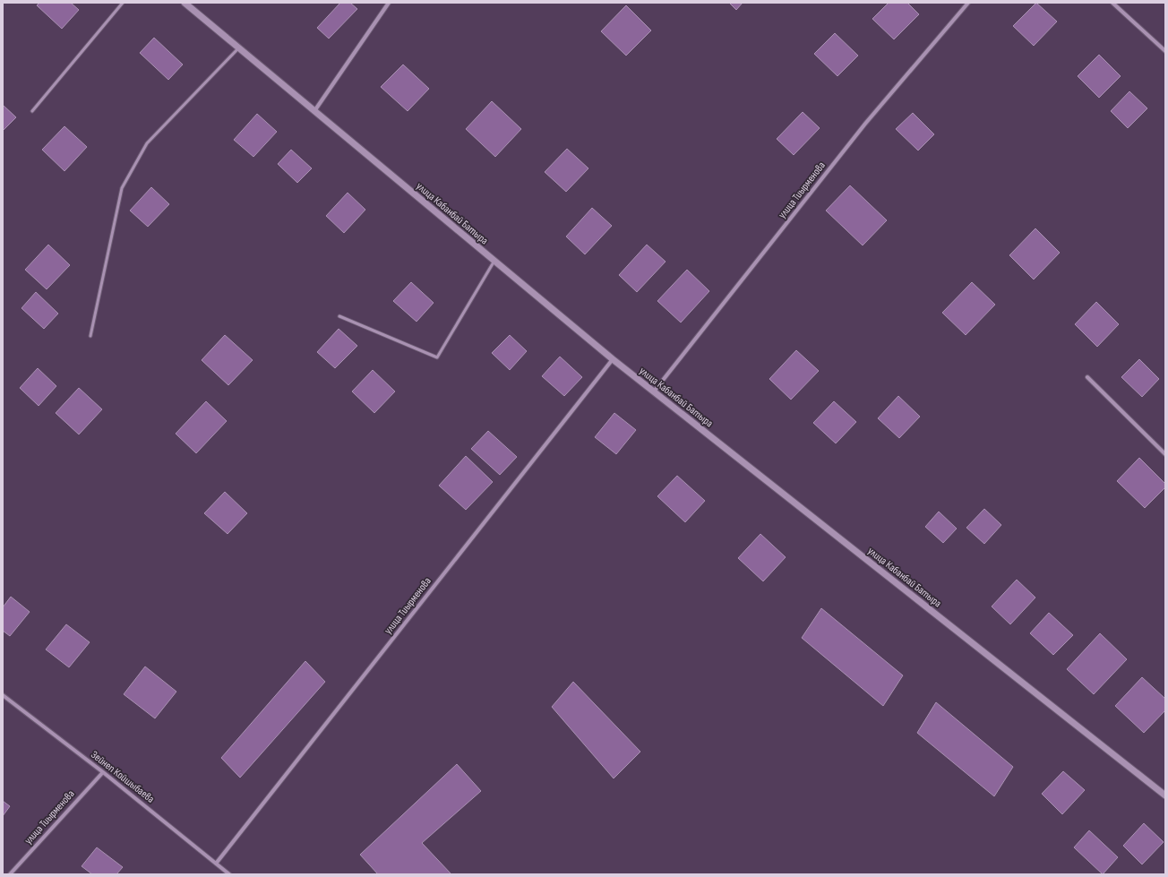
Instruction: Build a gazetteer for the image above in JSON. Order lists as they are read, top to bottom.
{
  "streets": {
    "street": ["улица Тиырменова", "улица Кабанбай Батыра", "Зейнеп Койшыбаева"]
  },
  "crossings": [
    ["улица Тиырменова", "улица Кабанбай Батыра"],
    ["улица Тиырменова", "Зейнеп Койшыбаева"]
  ]
}
